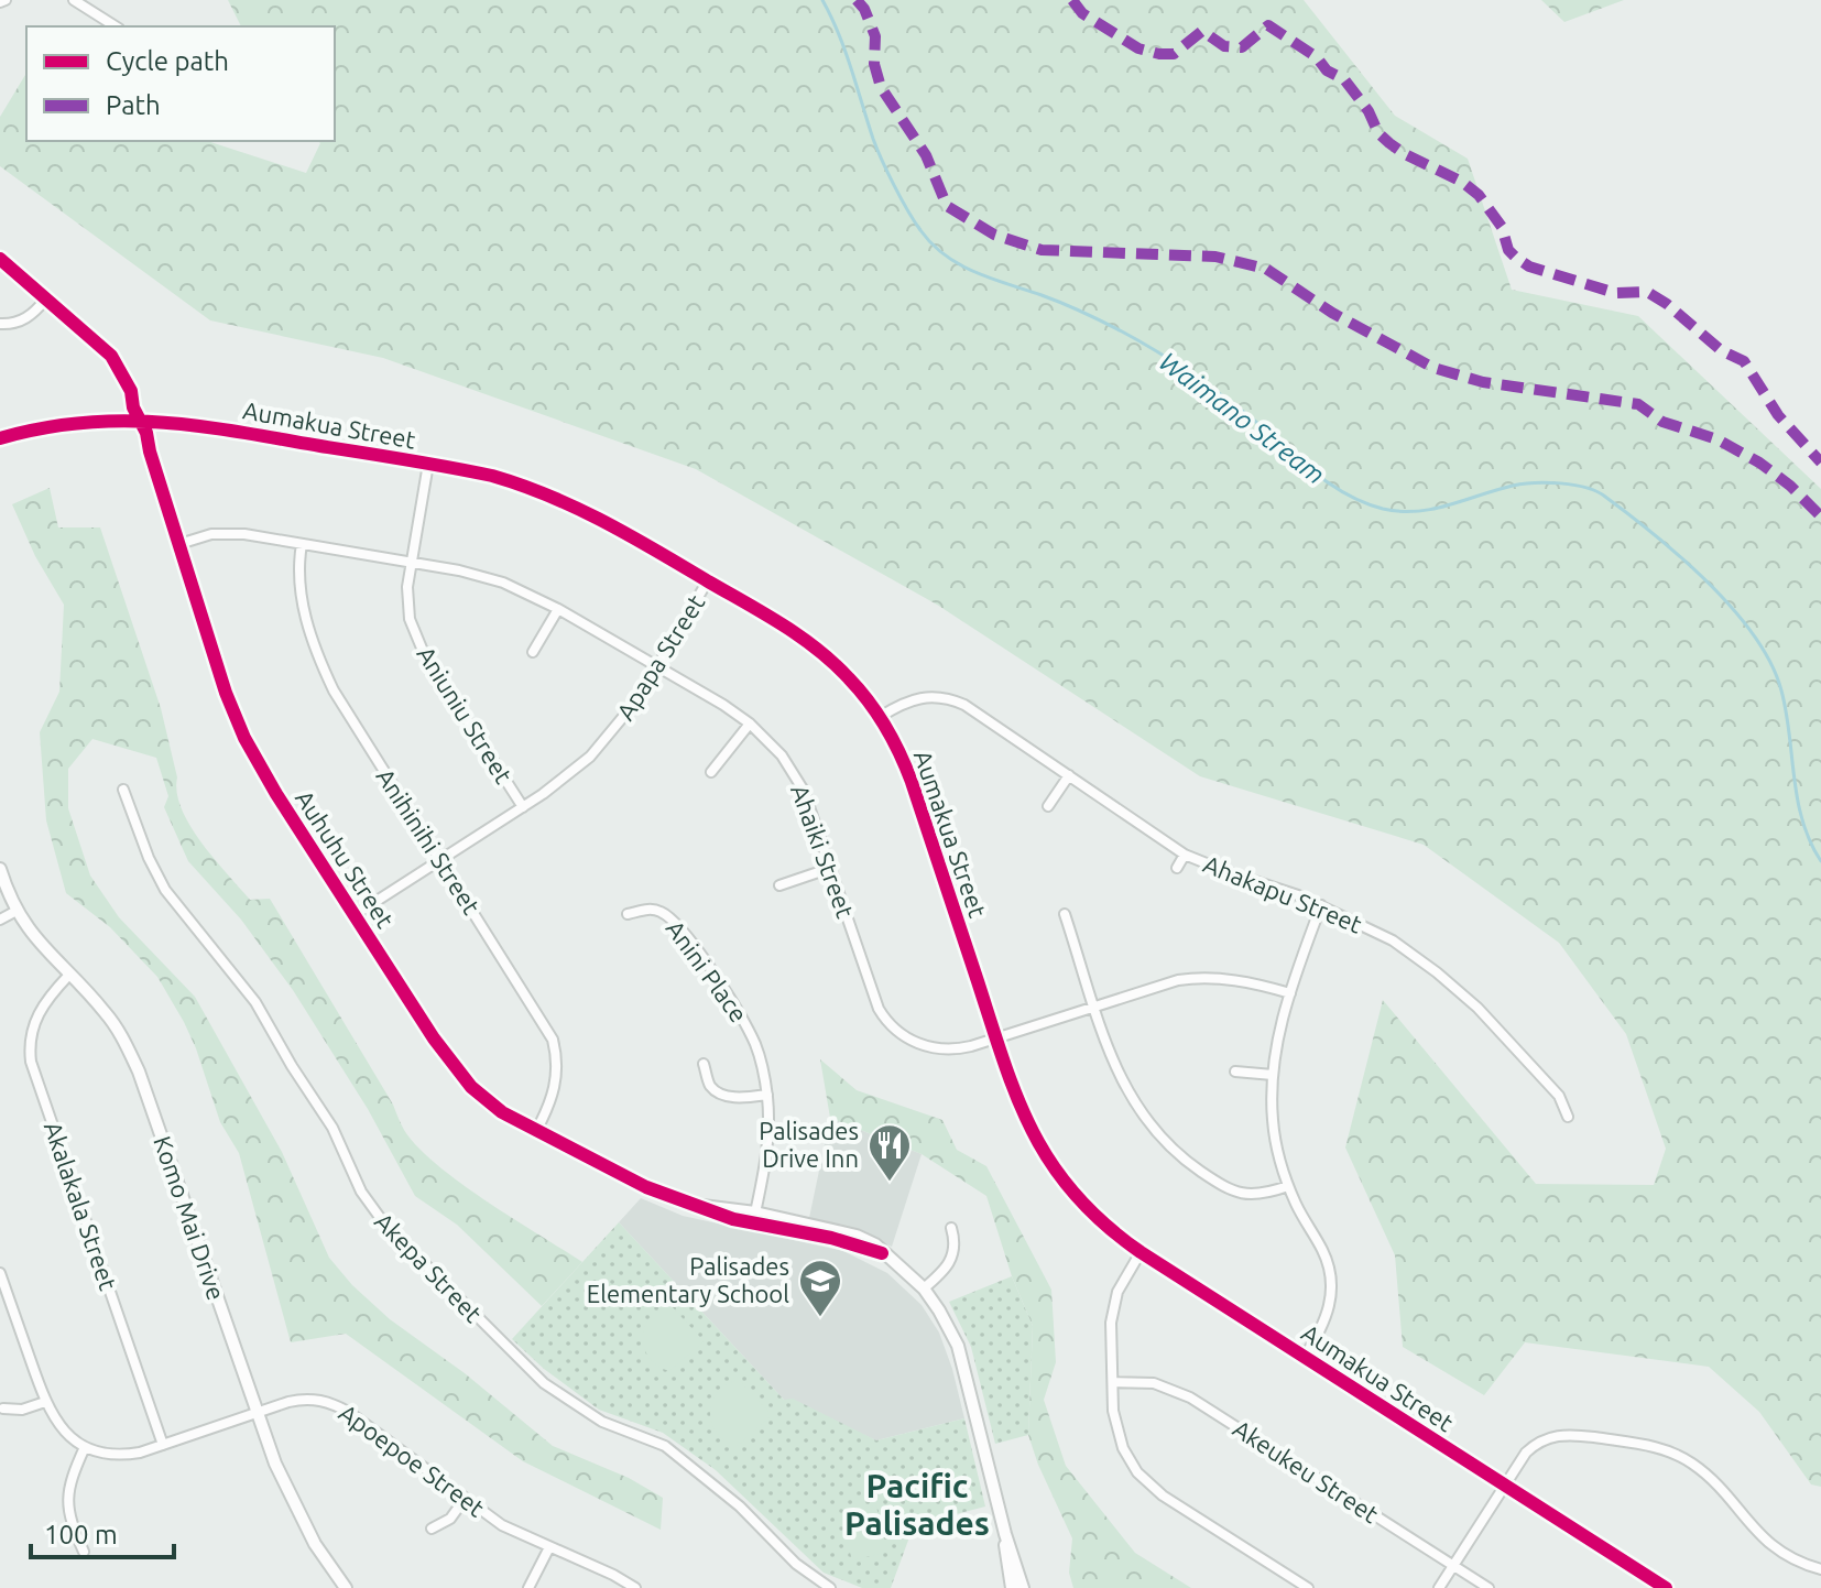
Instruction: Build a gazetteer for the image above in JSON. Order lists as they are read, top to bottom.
{
  "streets": {
    "street": [
      "Aumakua Street",
      "Apapa Street",
      "Aniuniu Street",
      "Anihinihi Street",
      "Ahaiki Street",
      "Auhuhu Street",
      "Ahakapu Street",
      "Anini Place",
      "Akalakala Street",
      "Komo Mai Drive",
      "Akepa Street",
      "Apoepoe Street",
      "Akeukeu Street"
    ]
  },
  "crossings": [
    ["Aumakua Street", "Apapa Street"],
    ["Aumakua Street", "Aniuniu Street"],
    ["Aumakua Street", "Ahaiki Street"],
    ["Aumakua Street", "Auhuhu Street"],
    ["Aumakua Street", "Ahakapu Street"],
    ["Apapa Street", "Aniuniu Street"],
    ["Apapa Street", "Anihinihi Street"],
    ["Apapa Street", "Ahaiki Street"],
    ["Apapa Street", "Auhuhu Street"],
    ["Aniuniu Street", "Ahaiki Street"],
    ["Anihinihi Street", "Ahaiki Street"],
    ["Anihinihi Street", "Auhuhu Street"],
    ["Ahaiki Street", "Auhuhu Street"],
    ["Auhuhu Street", "Anini Place"],
    ["Akalakala Street", "Komo Mai Drive"],
    ["Akalakala Street", "Apoepoe Street"],
    ["Komo Mai Drive", "Apoepoe Street"]
  ],
  "districts": ["Pacific Palisades"],
  "water": ["Waimano Stream"],
  "places": {
    "restaurant": ["Palisades Drive Inn"],
    "school or university": ["Palisades Elementary School"]
  },
  "legend": ["Cycle path", "Path"],
  "scale_bar": "100 m"
}
